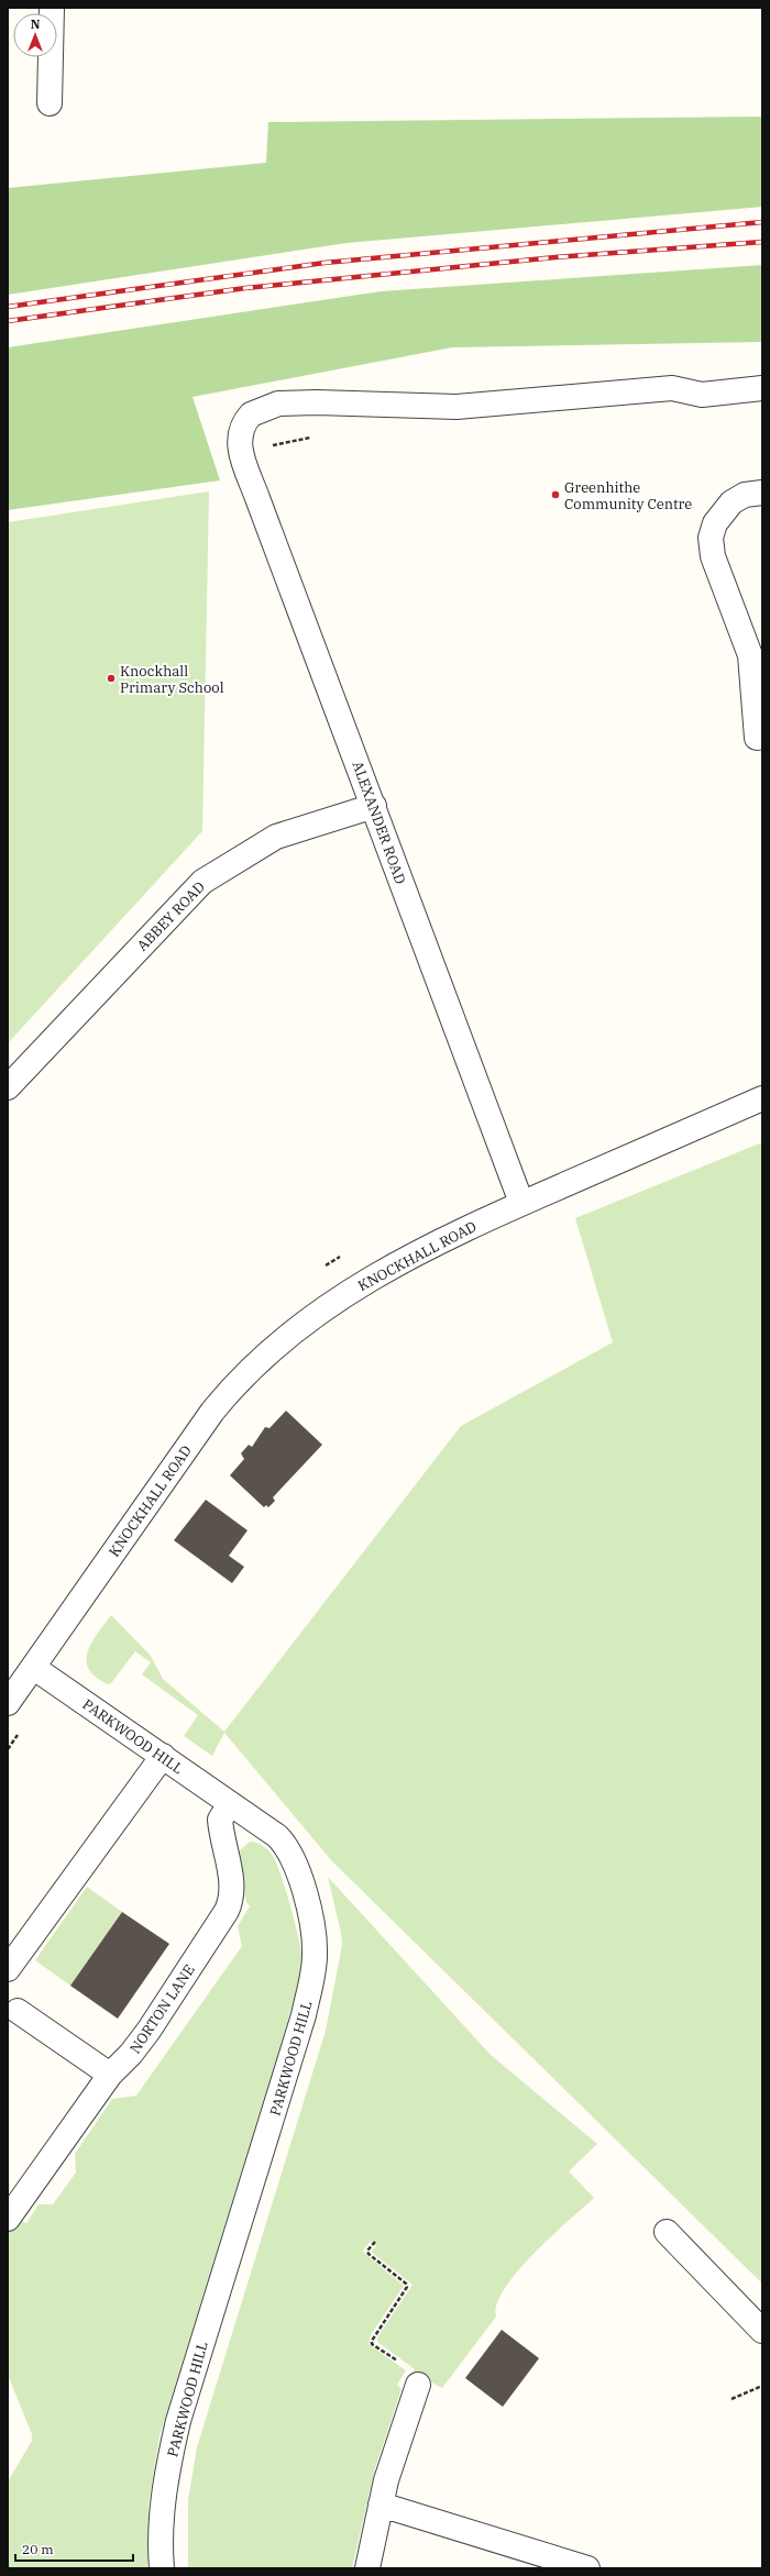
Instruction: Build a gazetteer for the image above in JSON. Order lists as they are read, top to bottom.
{
  "streets": {
    "street": [
      "ALEXANDER ROAD",
      "ABBEY ROAD",
      "KNOCKHALL ROAD",
      "PARKWOOD HILL",
      "NORTON LANE"
    ]
  },
  "crossings": [
    ["ALEXANDER ROAD", "ABBEY ROAD"],
    ["ALEXANDER ROAD", "KNOCKHALL ROAD"],
    ["KNOCKHALL ROAD", "PARKWOOD HILL"],
    ["PARKWOOD HILL", "NORTON LANE"]
  ],
  "places": ["Greenhithe Community Centre", "Knockhall Primary School"],
  "scale_bar": "20 m",
  "north": "top"
}
